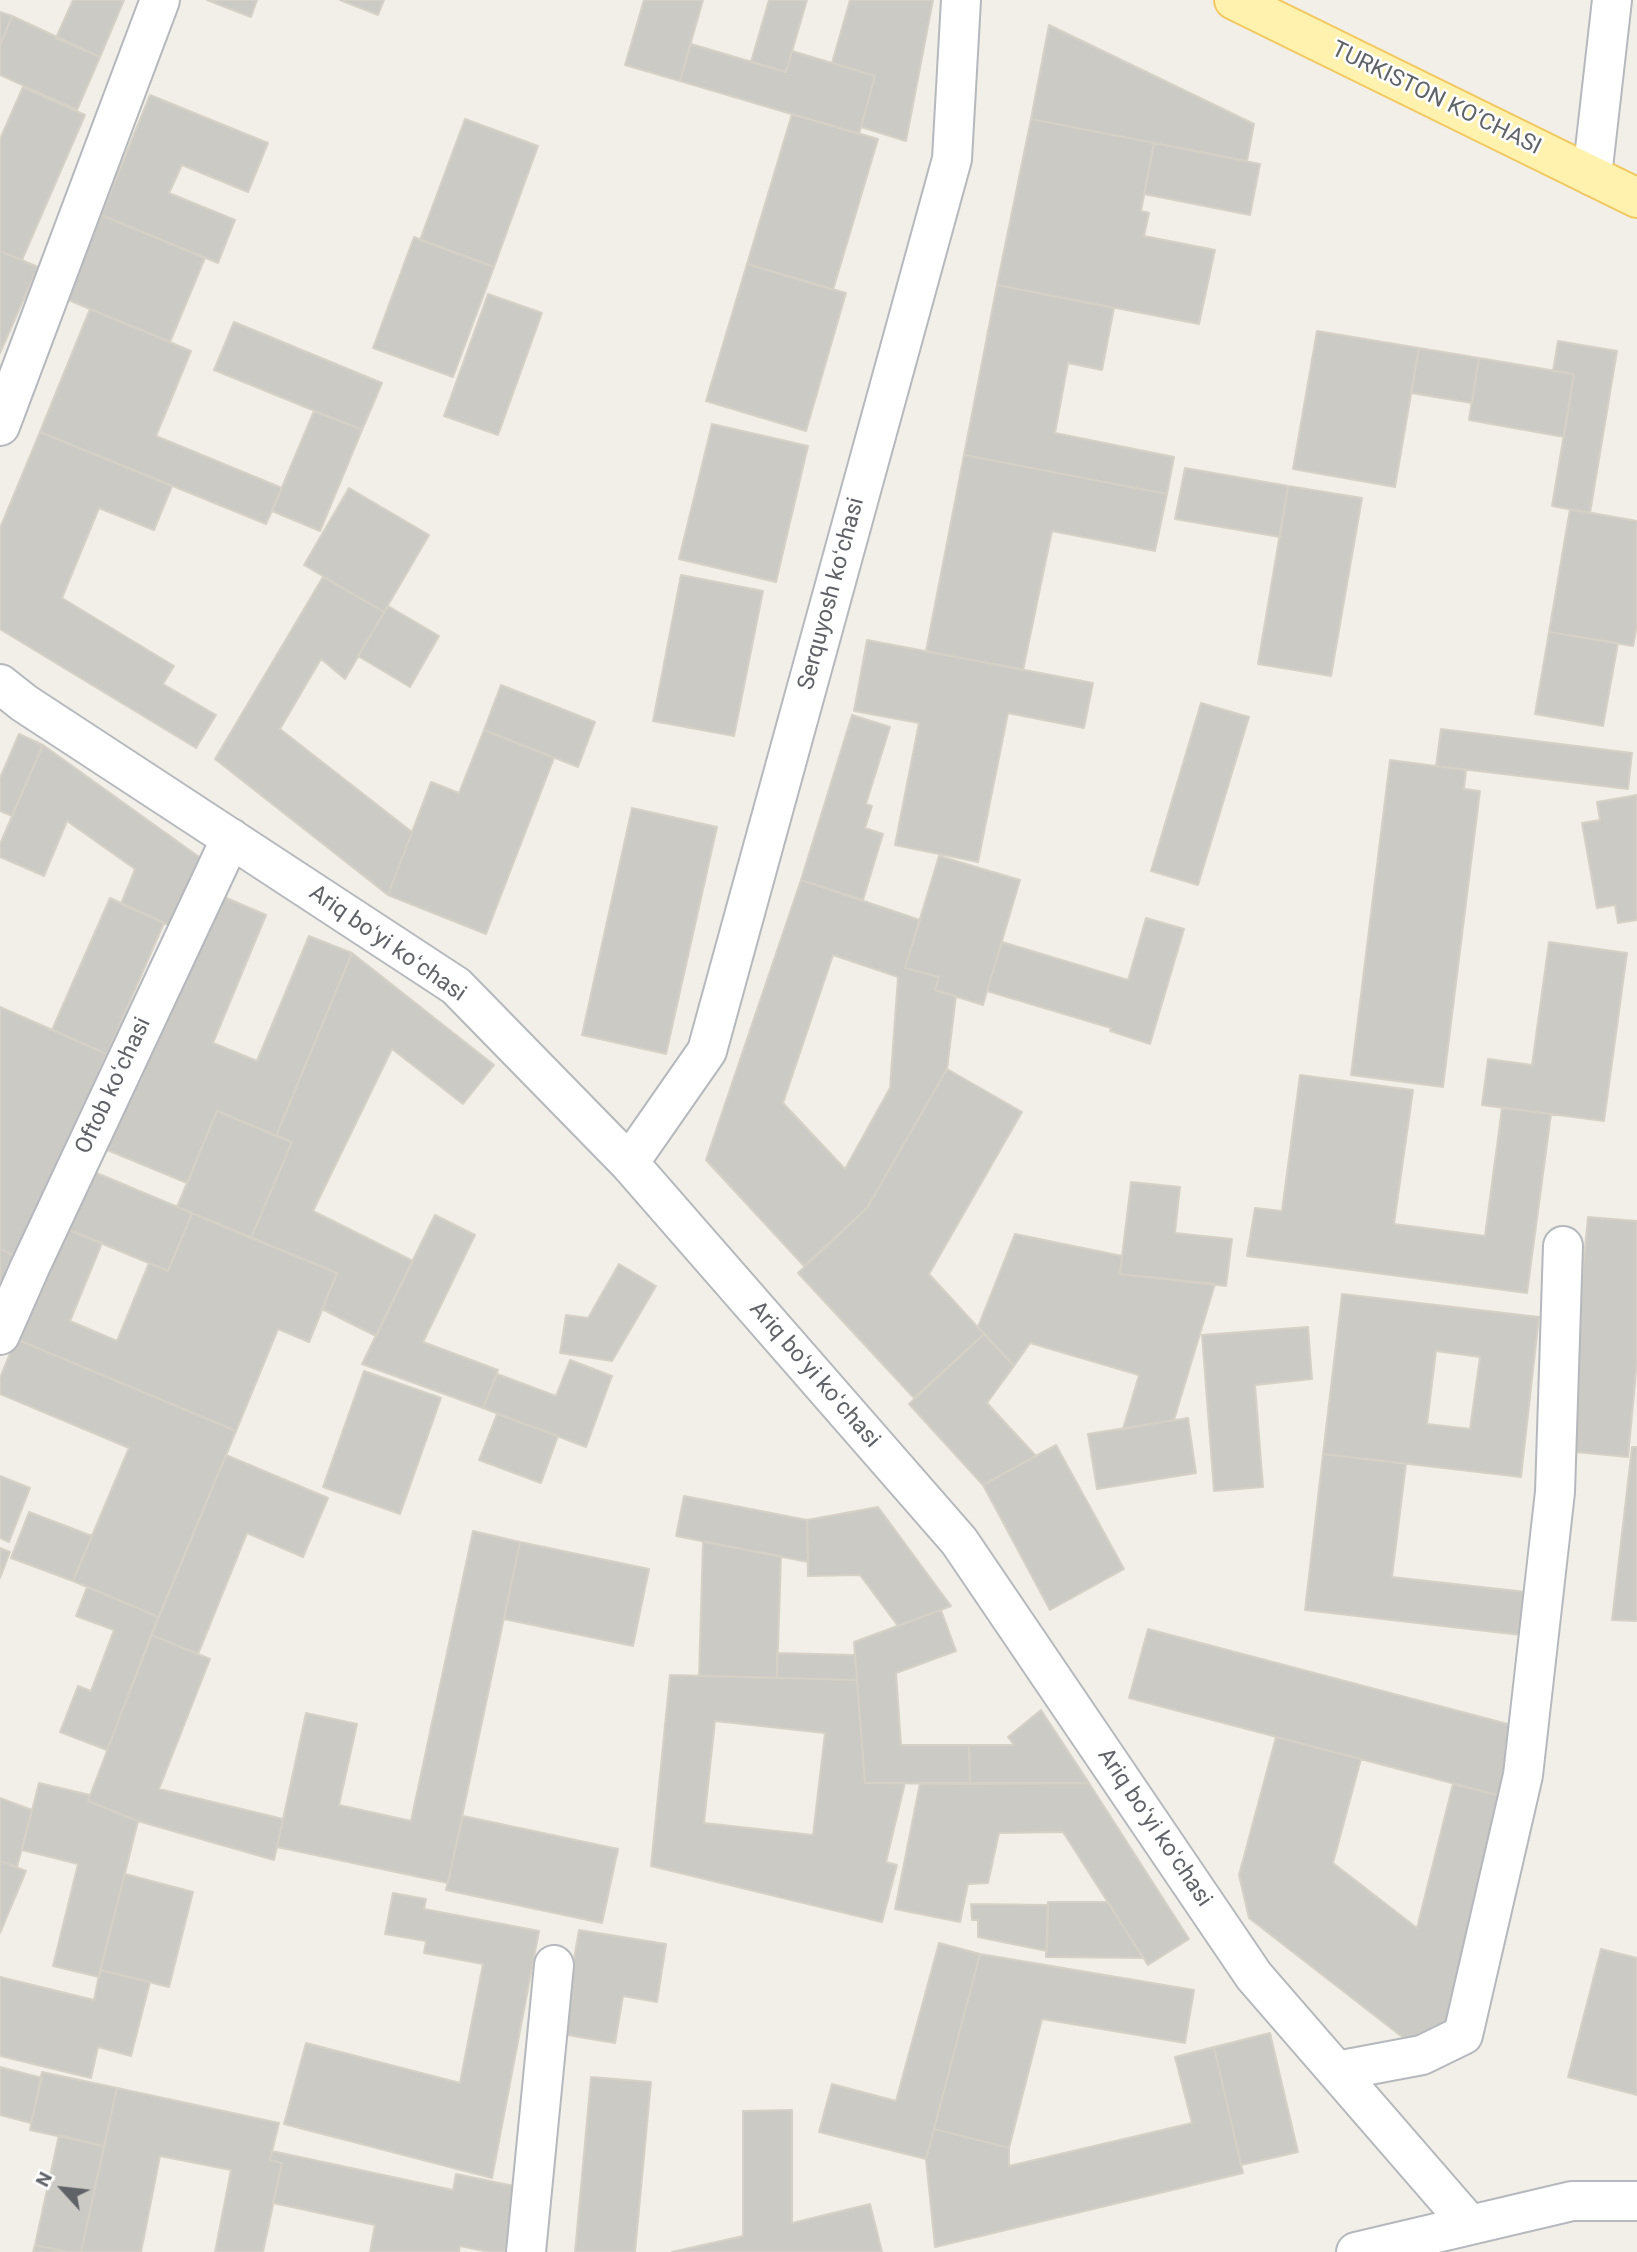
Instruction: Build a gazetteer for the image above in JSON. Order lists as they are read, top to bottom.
{
  "streets": {
    "main road": ["TURKISTON KO’CHASI"],
    "street": ["Serquyosh koʻchasi", "Ariq boʻyi koʻchasi", "Oftob koʻchasi"]
  },
  "crossings": [
    ["Serquyosh koʻchasi", "Ariq boʻyi koʻchasi"],
    ["Ariq boʻyi koʻchasi", "Oftob koʻchasi"]
  ],
  "north": "top left"
}
